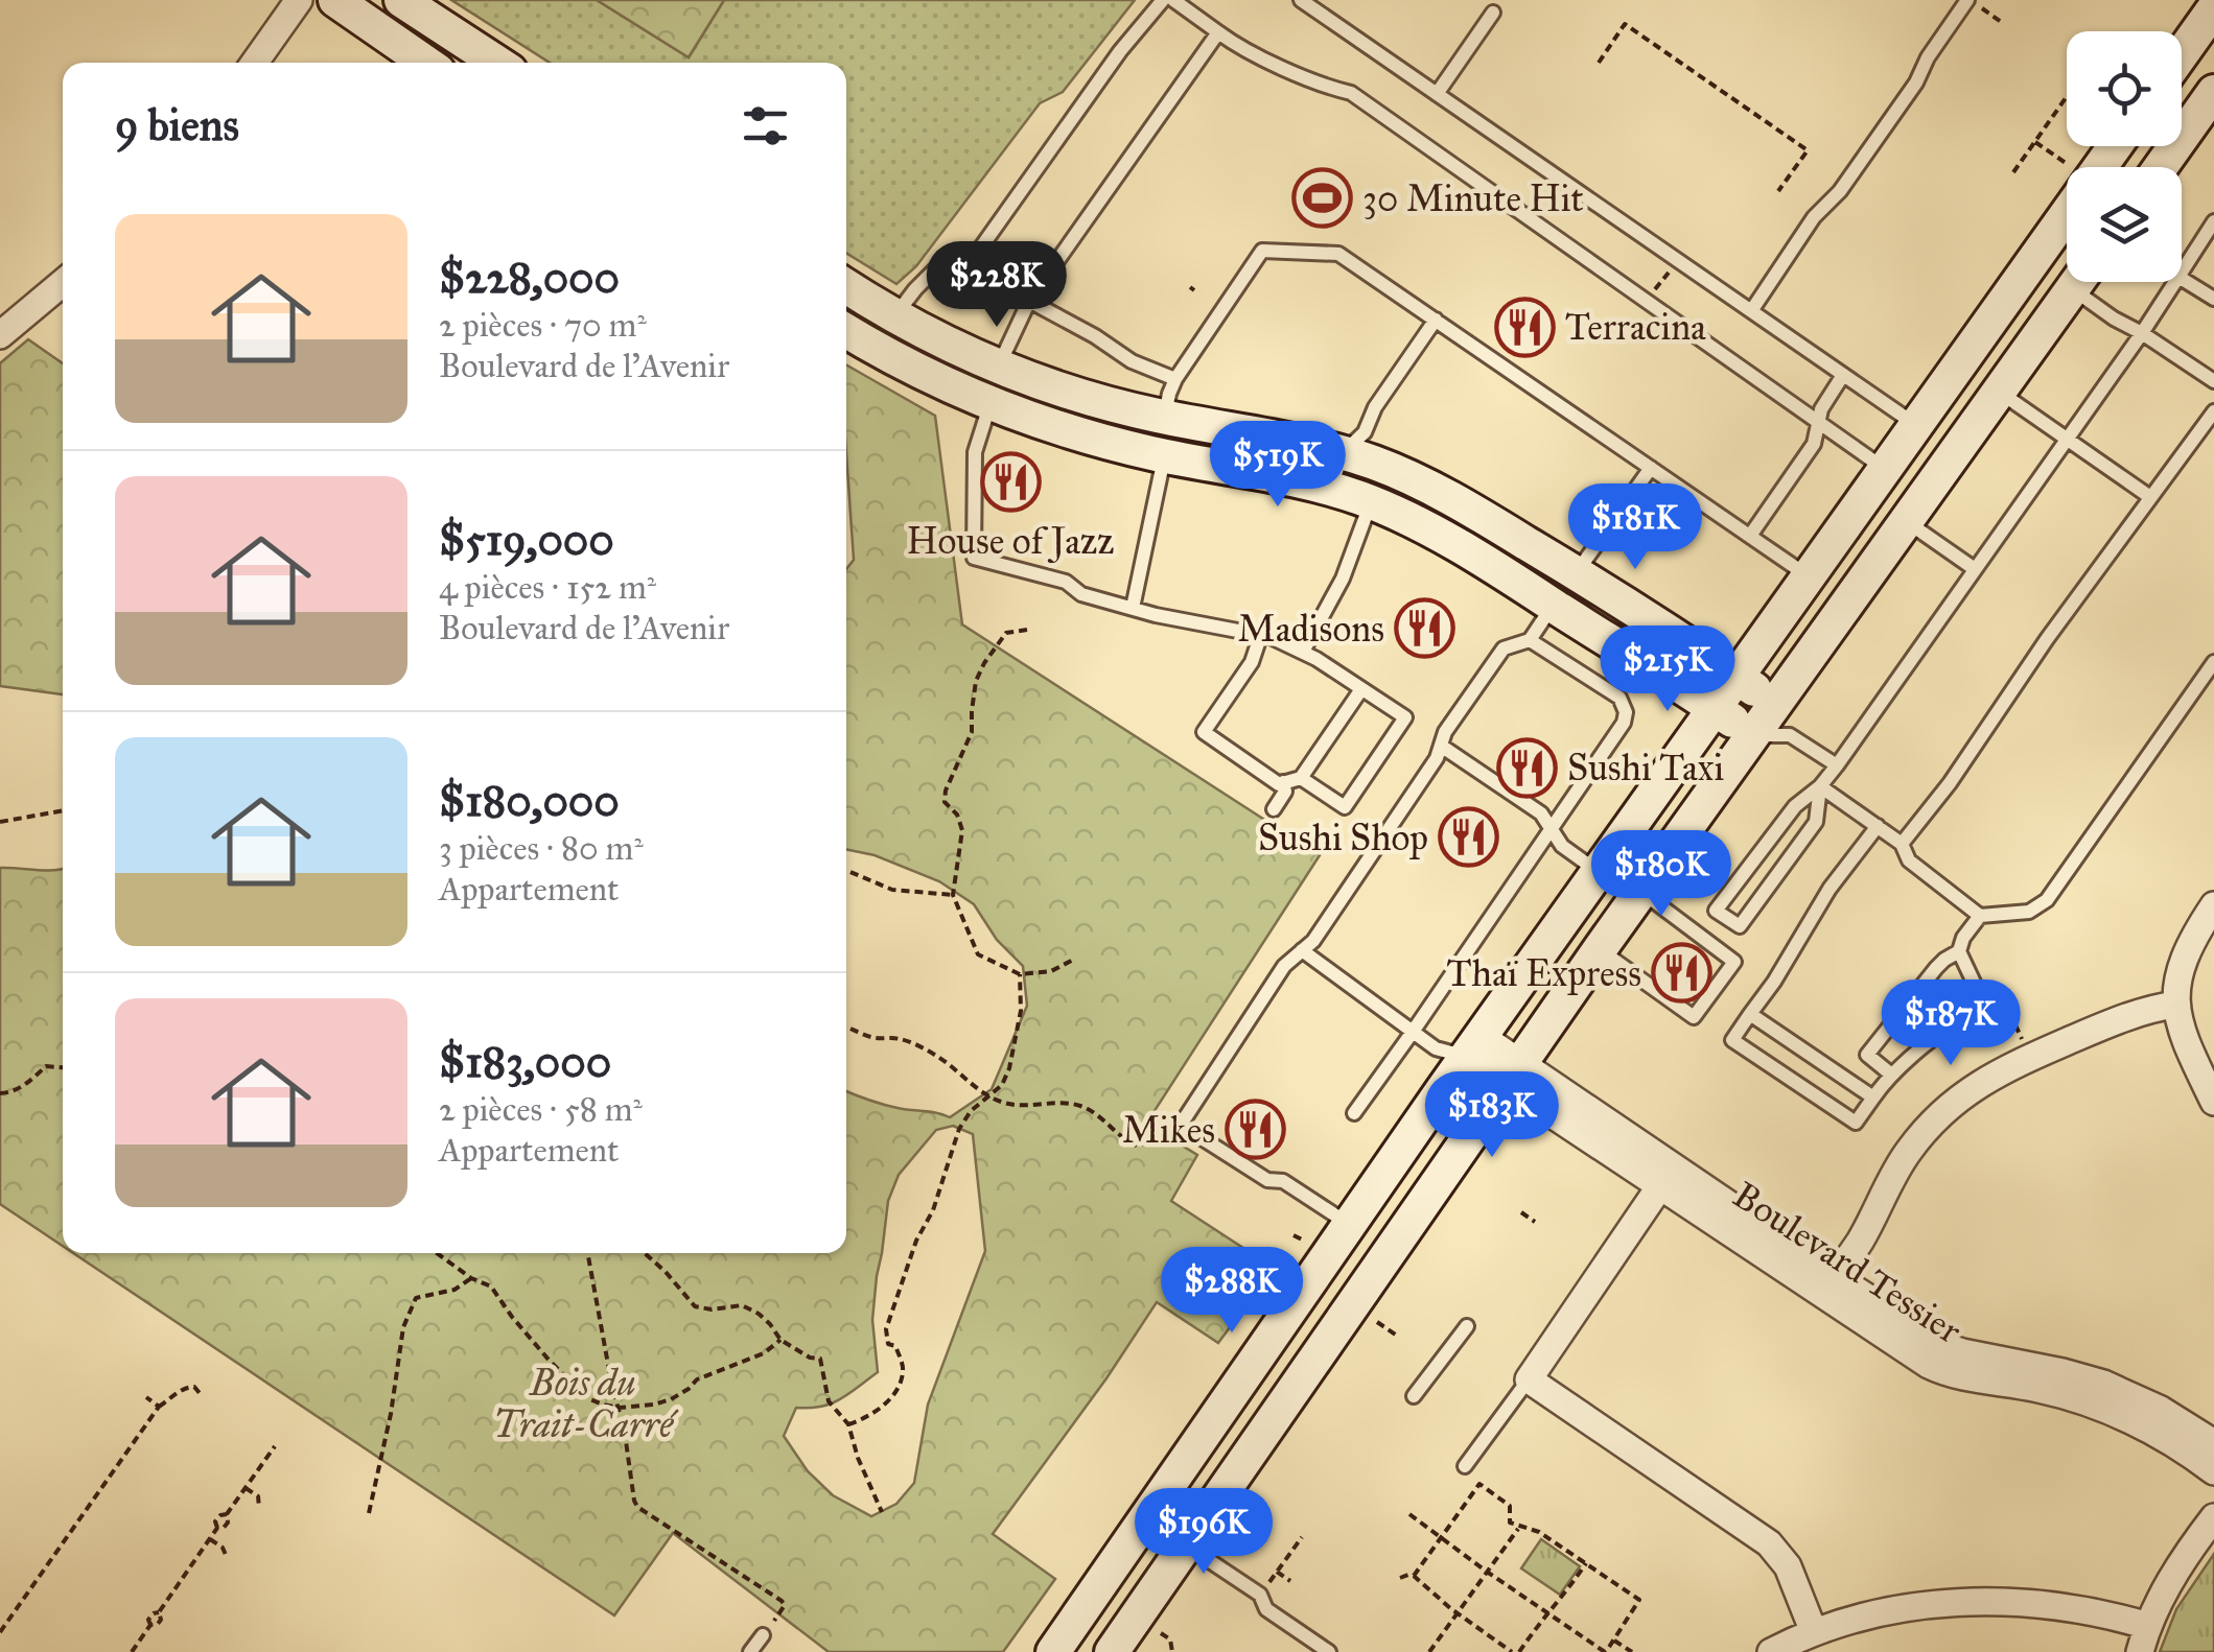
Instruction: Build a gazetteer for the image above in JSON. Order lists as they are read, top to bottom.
{
  "streets": {
    "street": ["Boulevard Tessier"]
  },
  "parks": ["Bois du Trait-Carré"],
  "places": {
    "sports": ["30 Minute Hit"],
    "restaurant": [
      "Terracina",
      "House of Jazz",
      "Madisons",
      "Sushi Taxi",
      "Sushi Shop",
      "Thaï Express",
      "Mikes"
    ]
  },
  "page": {
    "heading": "9 biens",
    "list": [
      {
        "name": "$228,000",
        "note": "2 pièces · 70 m² · Boulevard de l'Avenir"
      },
      {
        "name": "$519,000",
        "note": "4 pièces · 152 m² · Boulevard de l'Avenir"
      },
      {
        "name": "$180,000",
        "note": "3 pièces · 80 m² · Appartement"
      },
      {
        "name": "$183,000",
        "note": "2 pièces · 58 m² · Appartement"
      }
    ],
    "price": [
      "$228K",
      "$519K",
      "$181K",
      "$215K",
      "$180K",
      "$187K",
      "$183K",
      "$288K",
      "$196K"
    ]
  }
}
